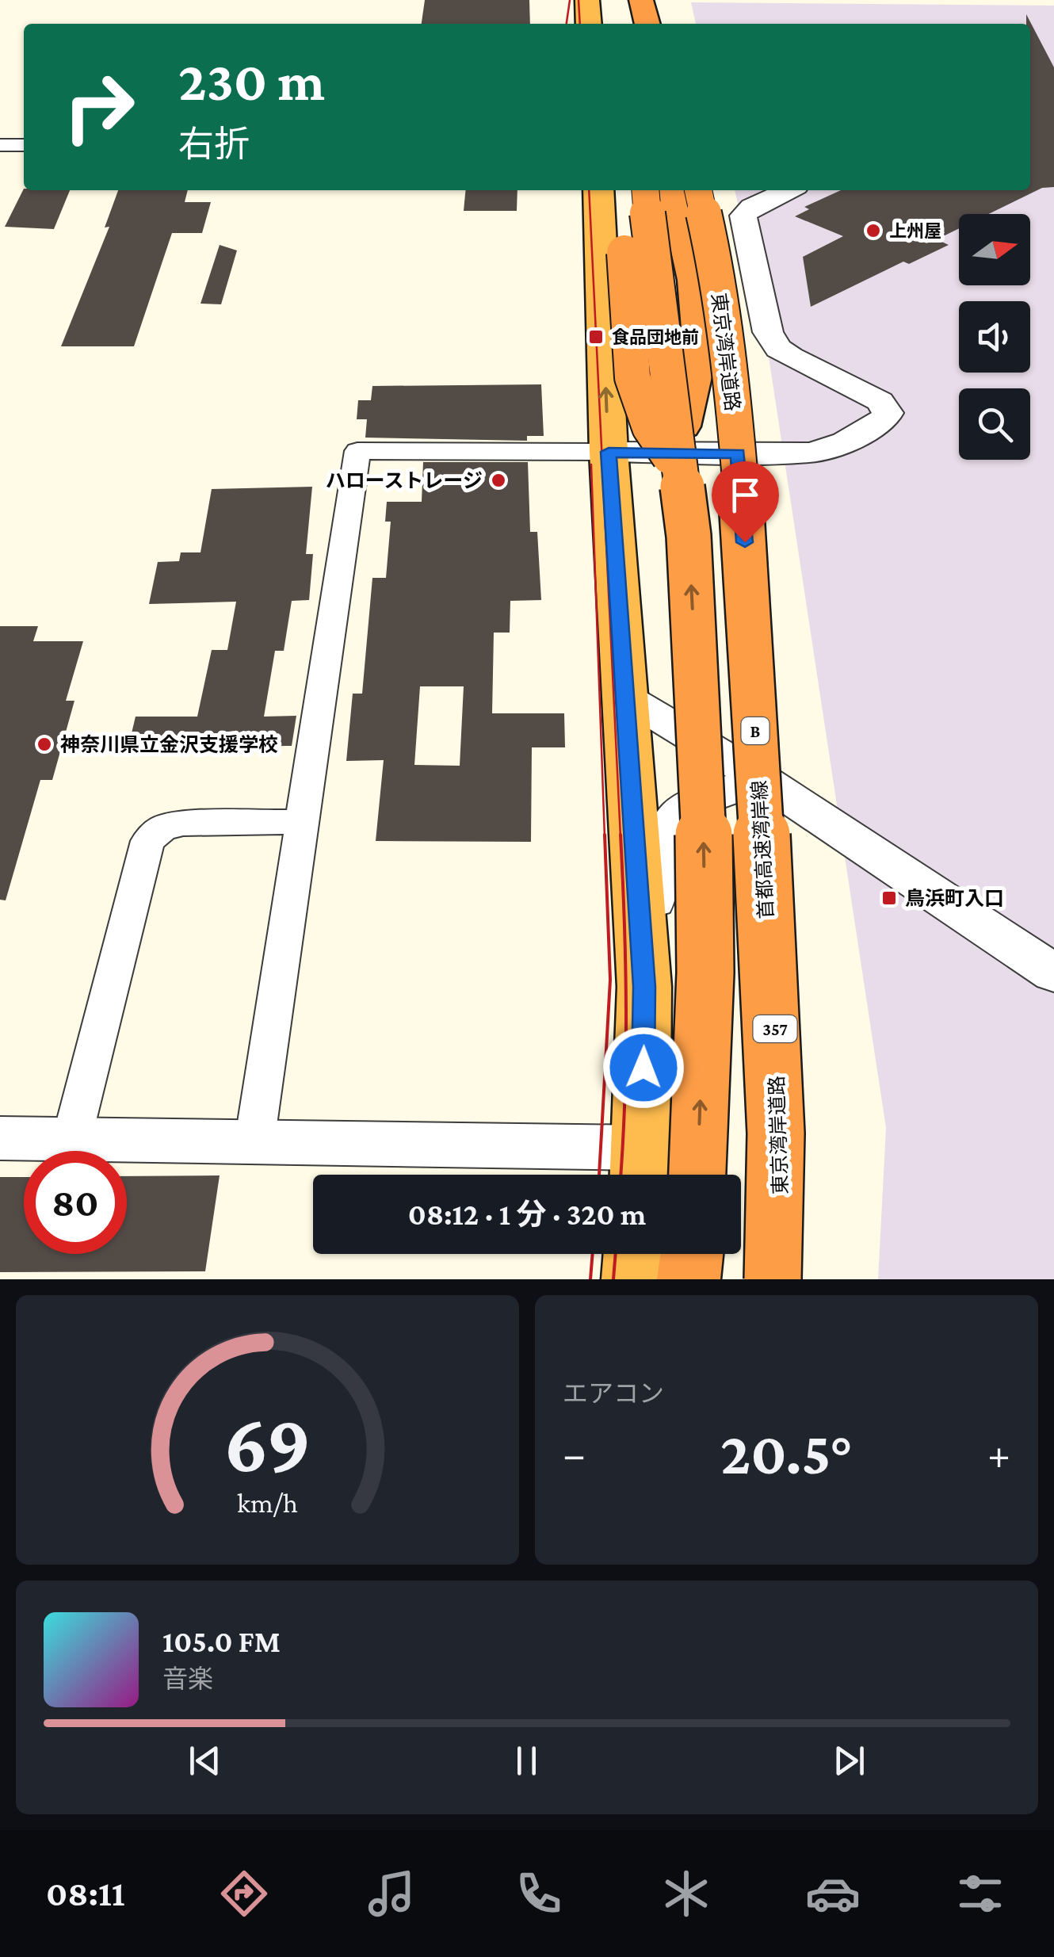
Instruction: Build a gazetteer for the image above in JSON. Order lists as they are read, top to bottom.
{
  "streets": {
    "highway": [
      "東京湾岸道路",
      "B",
      "首都高速湾岸線",
      "357"
    ]
  },
  "places": {
    "other": ["上州屋", "ハローストレージ", "神奈川県立金沢支援学校"],
    "transit": ["食品団地前", "鳥浜町入口"]
  },
  "north": "right",
  "page": {
    "turn": ["230 m", "右折"],
    "limit": "80",
    "trip": "08:12 · 1 分 · 320 m",
    "tile": "エアコン",
    "heat": ["−", "20.5°", "+"],
    "song": ["105.0 FM", "音楽"],
    "tabs": "08:11",
    "gauge": ["69", "km/h"]
  }
}
